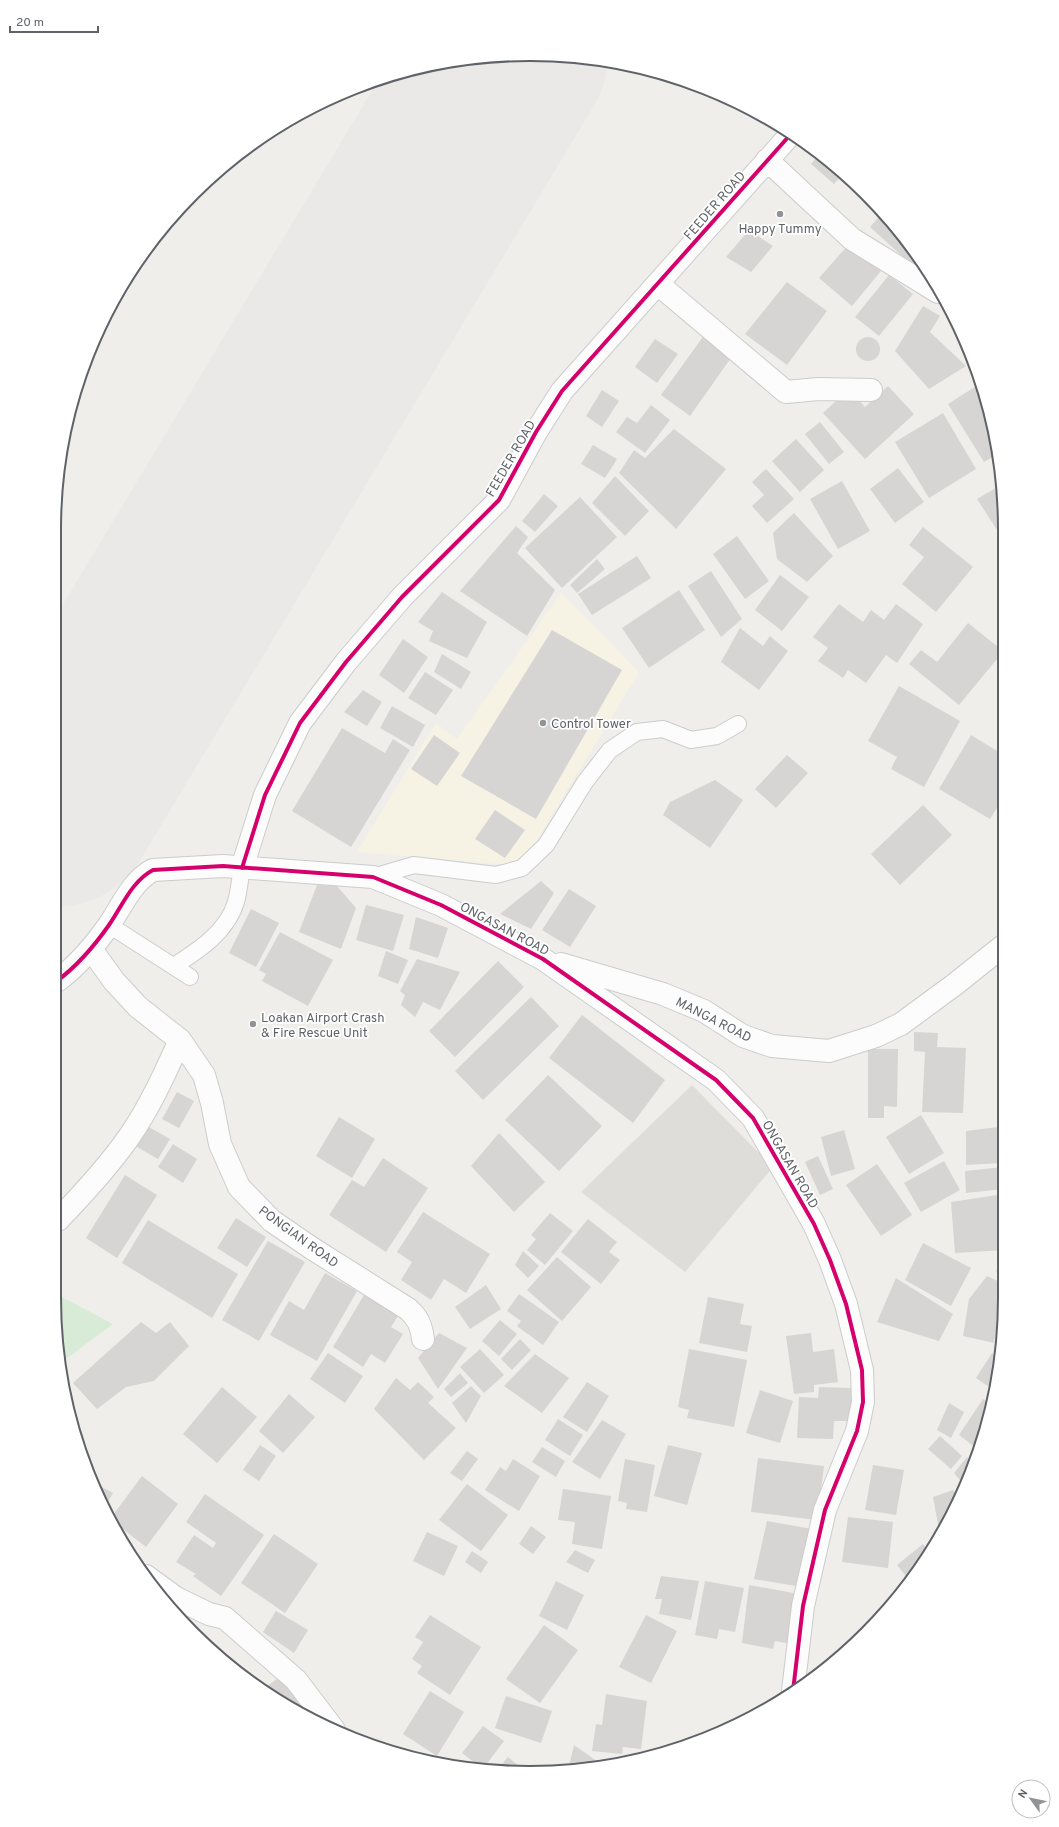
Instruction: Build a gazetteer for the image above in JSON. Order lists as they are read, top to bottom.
{
  "streets": {
    "street": [
      "FEEDER ROAD",
      "ONGASAN ROAD",
      "MANGA ROAD",
      "PONGIAN ROAD"
    ]
  },
  "crossings": [
    ["FEEDER ROAD", "ONGASAN ROAD"],
    ["ONGASAN ROAD", "MANGA ROAD"],
    ["ONGASAN ROAD", "PONGIAN ROAD"]
  ],
  "places": ["Happy Tummy", "Control Tower", "Loakan Airport Crash & Fire Rescue Unit"],
  "scale_bar": "20 m",
  "north": "top left"
}
